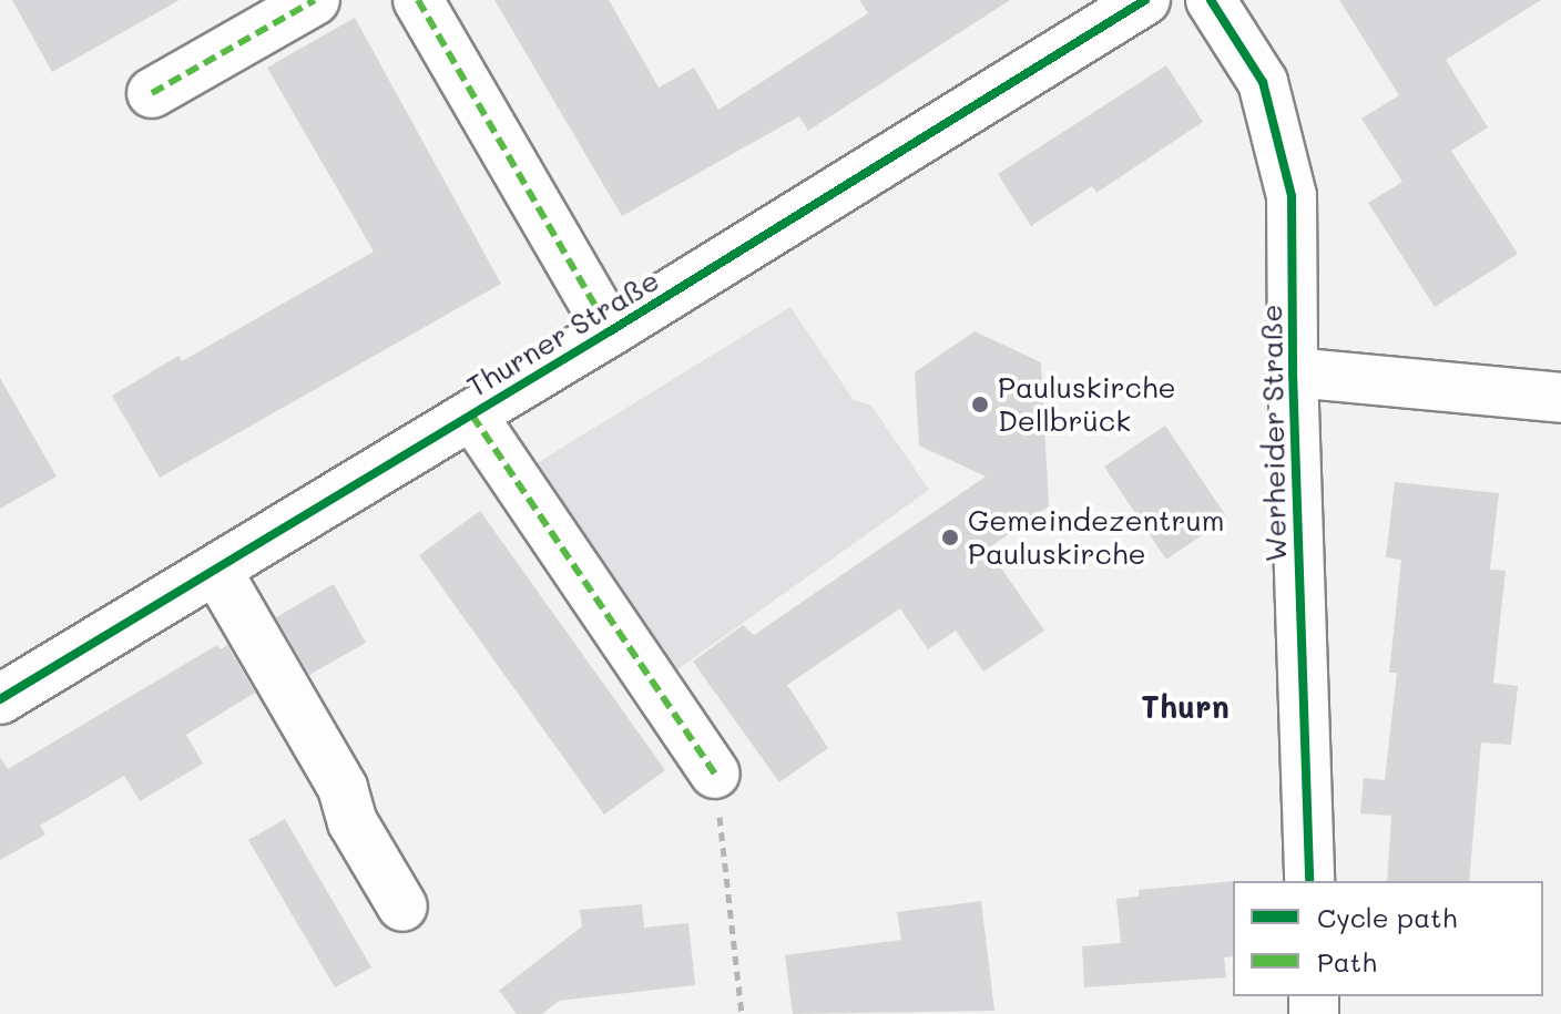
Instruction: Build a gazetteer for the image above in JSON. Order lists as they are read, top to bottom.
{
  "streets": {
    "street": ["Thurner Straße", "Werheider Straße"]
  },
  "districts": ["Thurn"],
  "places": ["Pauluskirche Dellbrück", "Gemeindezentrum Pauluskirche"],
  "legend": ["Cycle path", "Path"]
}
